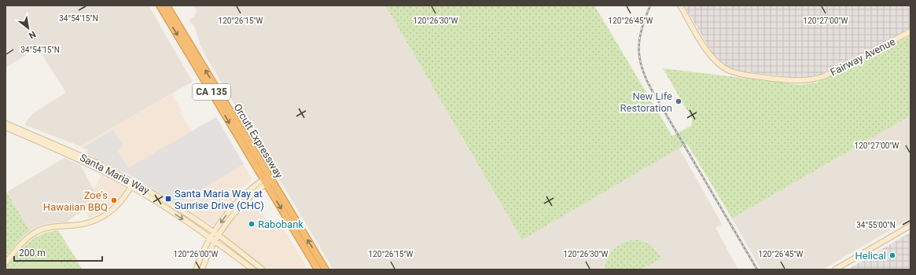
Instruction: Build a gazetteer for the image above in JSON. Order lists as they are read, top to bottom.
{
  "streets": {
    "highway": ["CA 135", "Orcutt Expressway"],
    "street": ["Fairway Avenue", "Santa Maria Way"]
  },
  "places": {
    "other": [
      "New Life Restoration",
      "Zoe's Hawaiian BBQ",
      "Rabobank",
      "Helical"
    ],
    "transit": ["Santa Maria Way at Sunrise Drive (CHC)"]
  },
  "scale_bar": "200 m",
  "north": "bottom right",
  "coordinates": [
    "34°54'15\"N",
    "120°26'15\"W",
    "120°26'30\"W",
    "120°26'45\"W",
    "120°27'00\"W",
    "34°55'00\"N",
    "120°26'00\"W"
  ]
}
